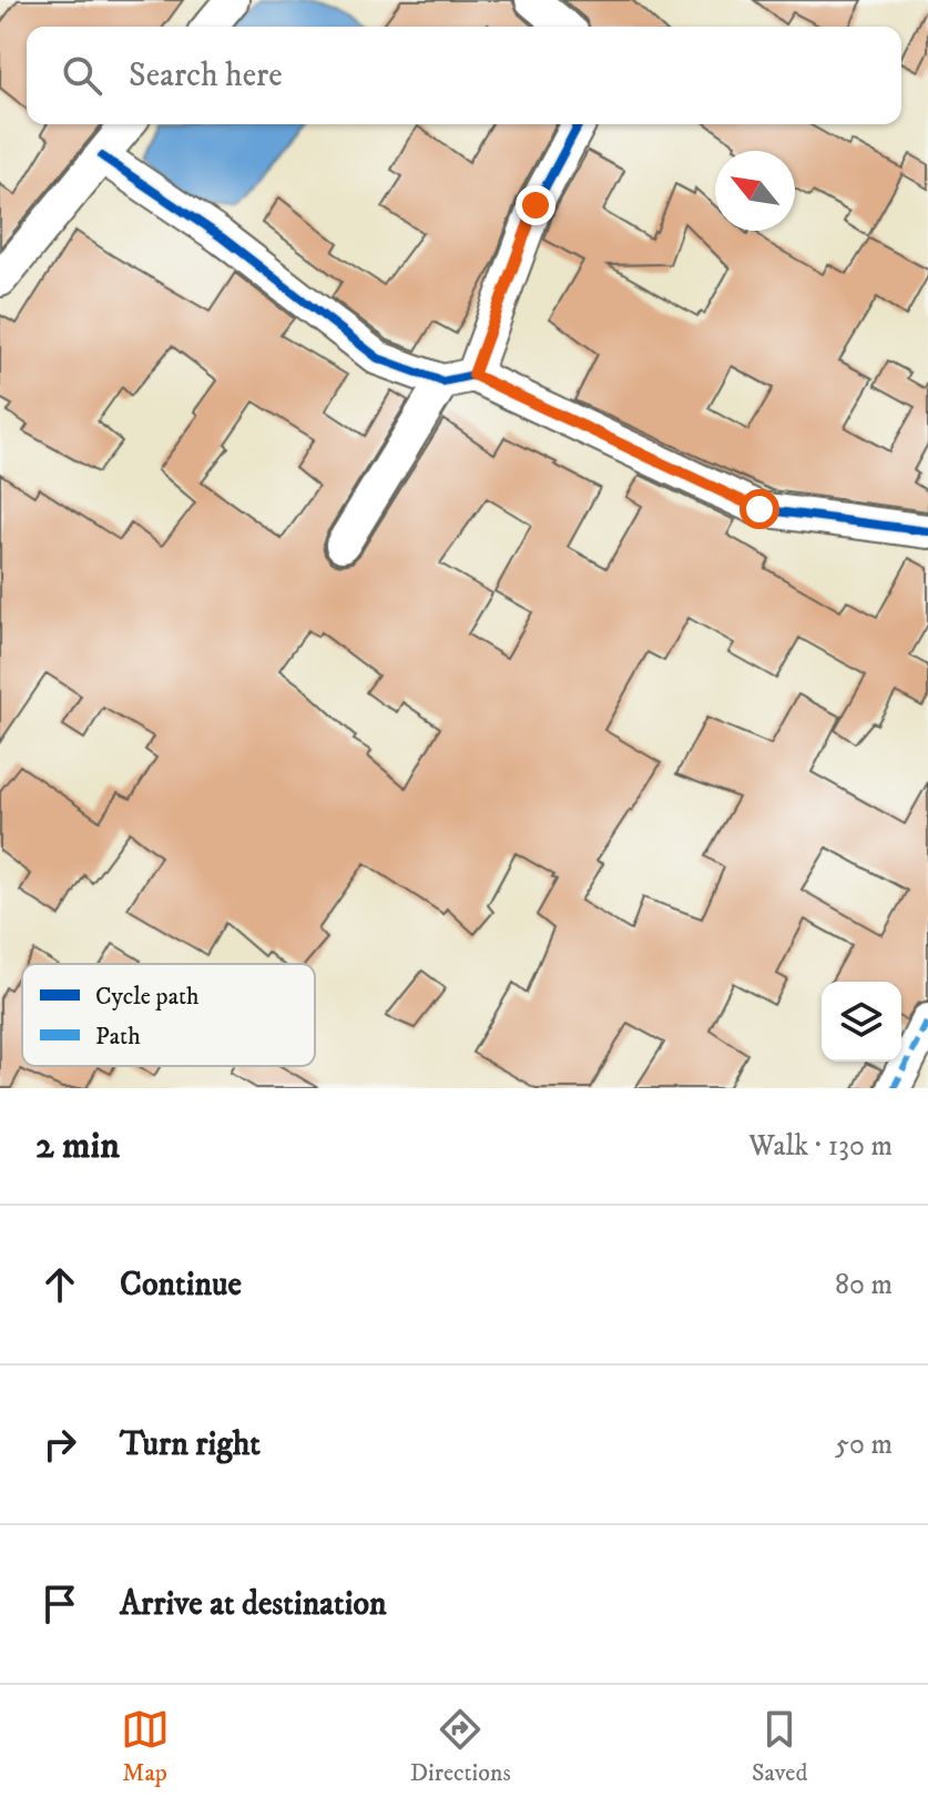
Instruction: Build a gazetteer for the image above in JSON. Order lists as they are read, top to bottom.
{
  "legend": ["Cycle path", "Path"],
  "north": "top left",
  "page": {
    "search": "Search here",
    "heading": ["2 min", "Walk · 130 m"],
    "list": [
      ["Continue", "80 m"],
      ["Turn right", "50 m"],
      "Arrive at destination"
    ],
    "nav": ["Map", "Directions", "Saved"]
  }
}
